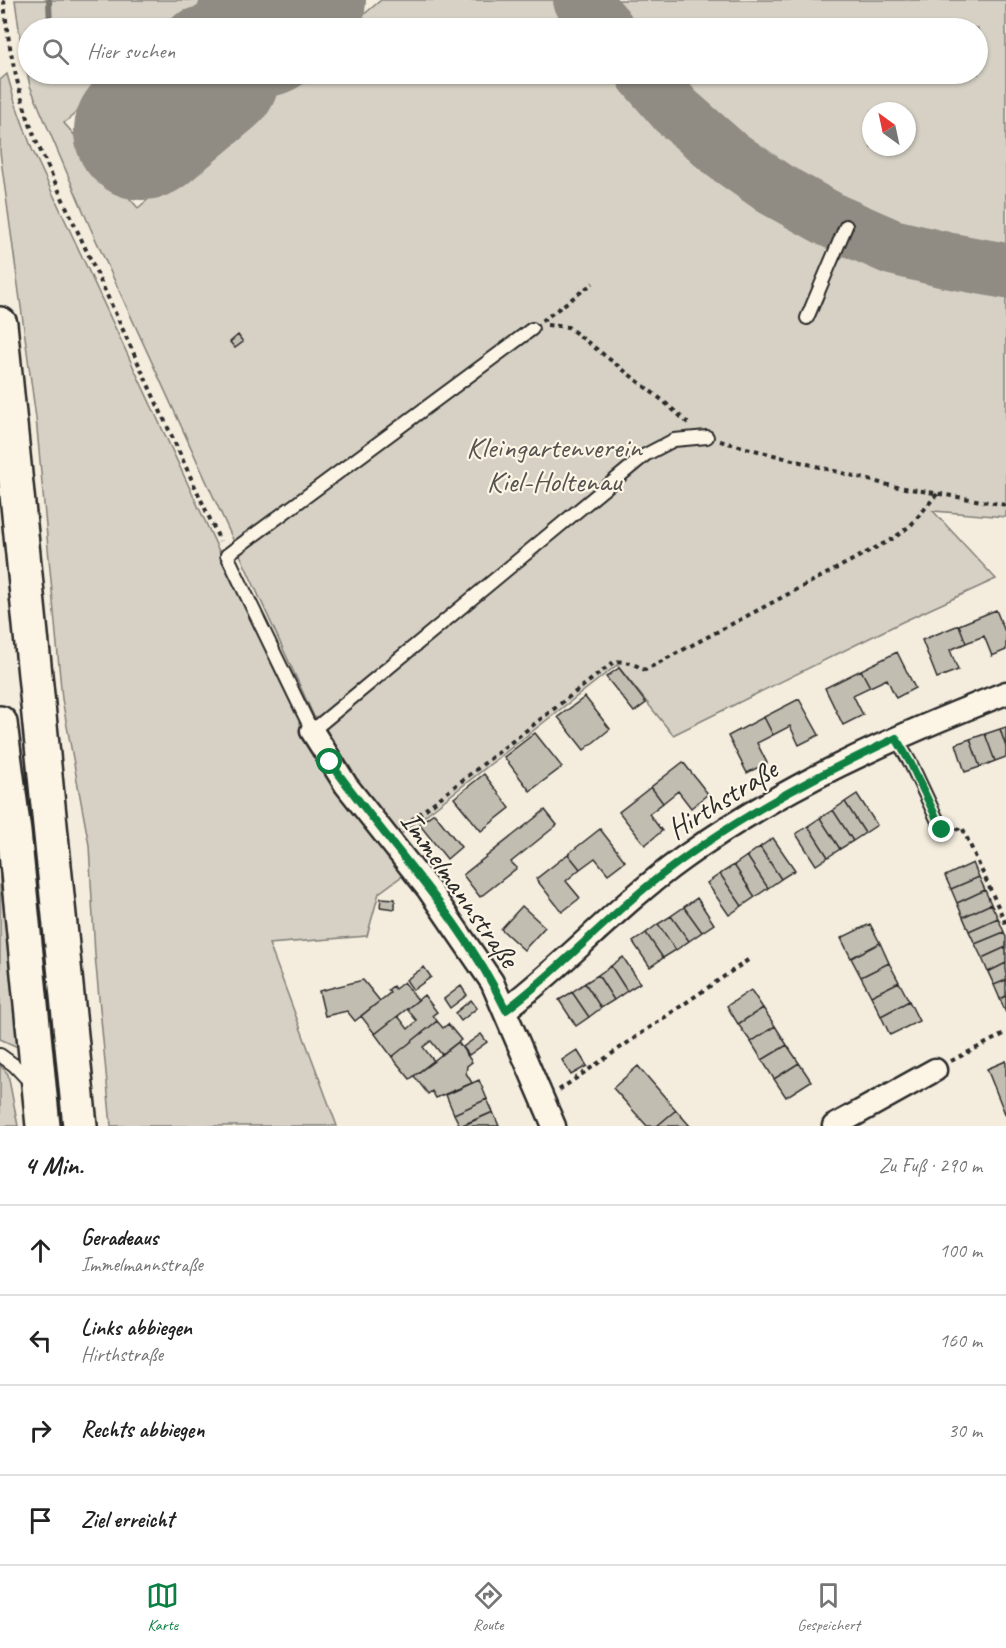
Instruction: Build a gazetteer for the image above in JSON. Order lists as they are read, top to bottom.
{
  "streets": {
    "street": ["Hirthstraße", "Immelmannstraße"]
  },
  "crossings": [
    ["Hirthstraße", "Immelmannstraße"]
  ],
  "parks": ["Kleingartenverein Kiel-Holtenau"],
  "north": "top left",
  "page": {
    "search": "Hier suchen",
    "heading": ["4 Min.", "Zu Fuß · 290 m"],
    "list": [
      ["Geradeaus", "Immelmannstraße", "100 m"],
      ["Links abbiegen", "Hirthstraße", "160 m"],
      ["Rechts abbiegen", "30 m"],
      "Ziel erreicht"
    ],
    "nav": ["Karte", "Route", "Gespeichert"]
  }
}
